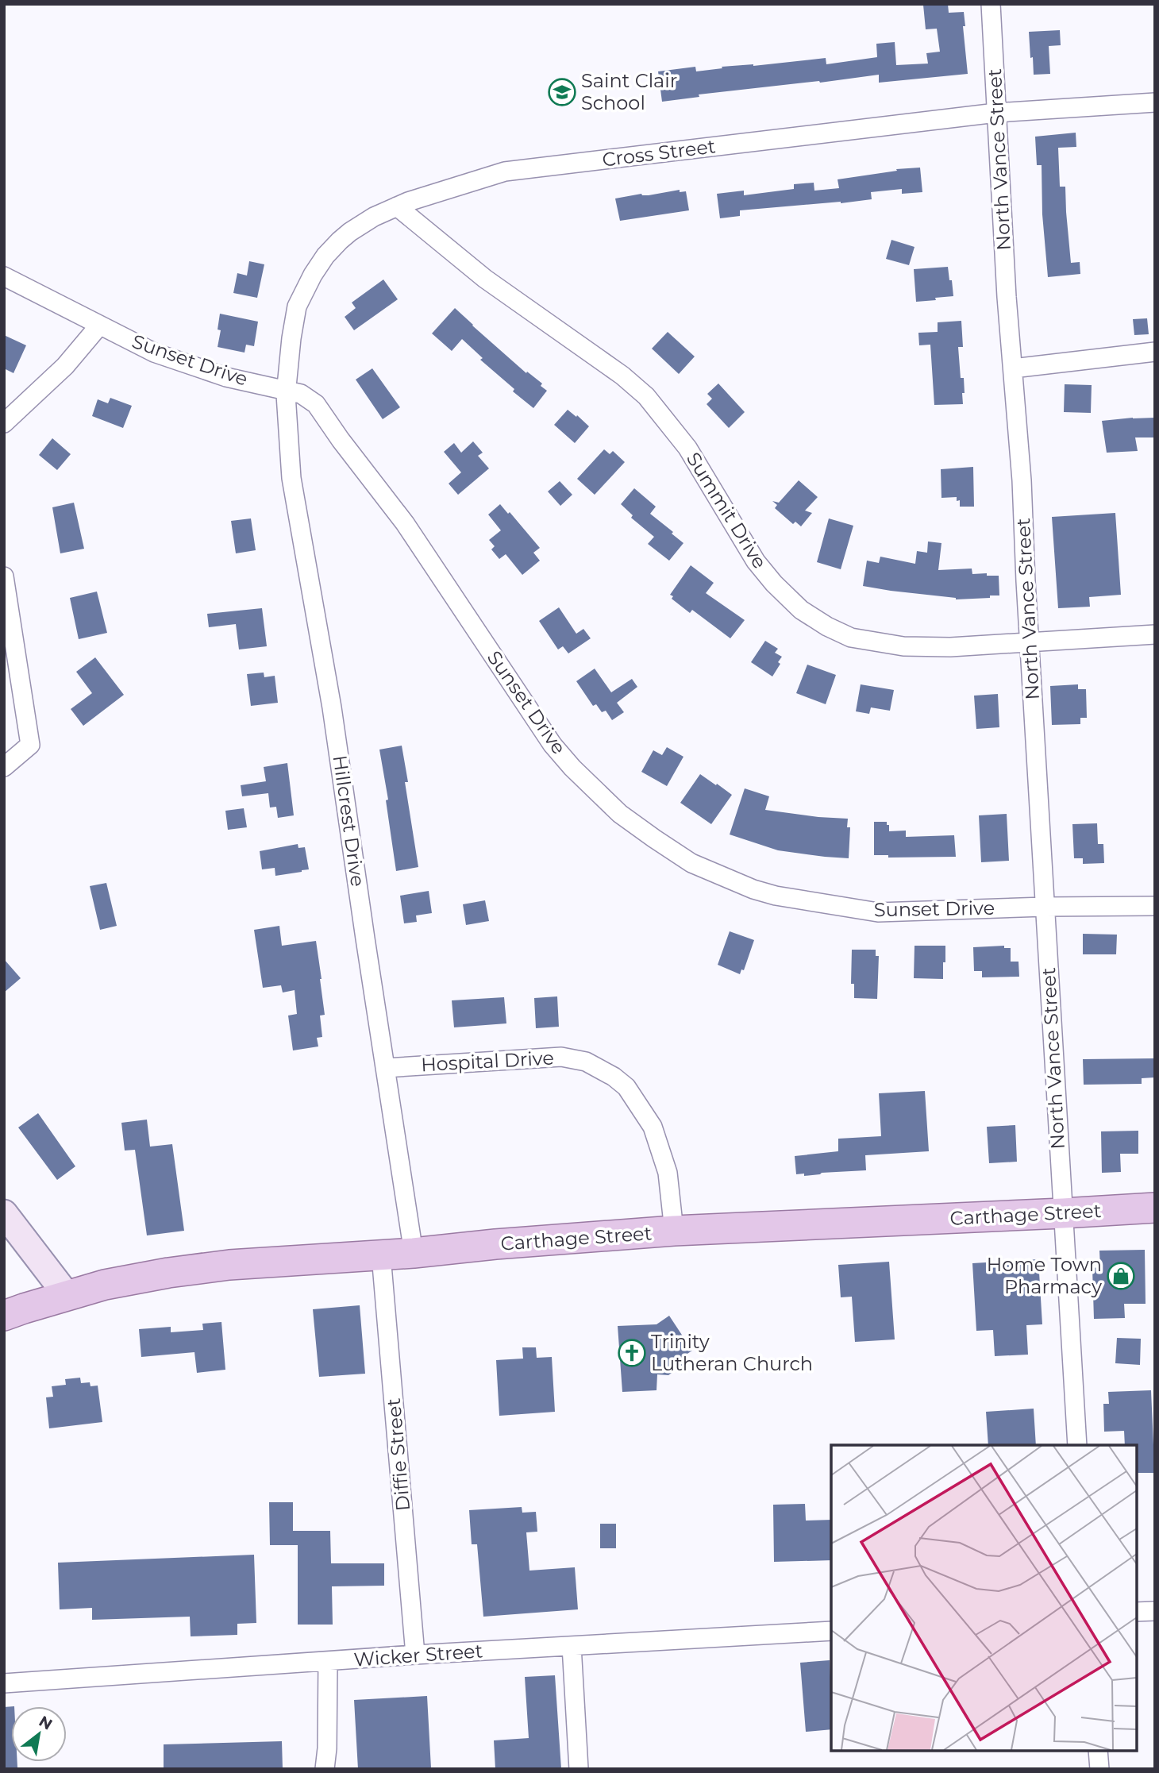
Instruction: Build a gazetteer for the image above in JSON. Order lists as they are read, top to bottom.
{
  "streets": {
    "main road": ["Carthage Street"],
    "street": [
      "Cross Street",
      "North Vance Street",
      "Sunset Drive",
      "Summit Drive",
      "Hillcrest Drive",
      "Hospital Drive",
      "Diffie Street",
      "Wicker Street"
    ]
  },
  "crossings": [
    ["Cross Street", "North Vance Street"],
    ["Cross Street", "Sunset Drive"],
    ["Cross Street", "Summit Drive"],
    ["Cross Street", "Hillcrest Drive"],
    ["North Vance Street", "Sunset Drive"],
    ["North Vance Street", "Summit Drive"],
    ["North Vance Street", "Carthage Street"],
    ["Sunset Drive", "Hillcrest Drive"],
    ["Hillcrest Drive", "Hospital Drive"],
    ["Hillcrest Drive", "Carthage Street"],
    ["Hospital Drive", "Carthage Street"],
    ["Carthage Street", "Diffie Street"],
    ["Diffie Street", "Wicker Street"]
  ],
  "places": {
    "school or university": ["Saint Clair School"],
    "shop": ["Home Town Pharmacy"],
    "church": ["Trinity Lutheran Church"]
  },
  "north": "top right"
}
